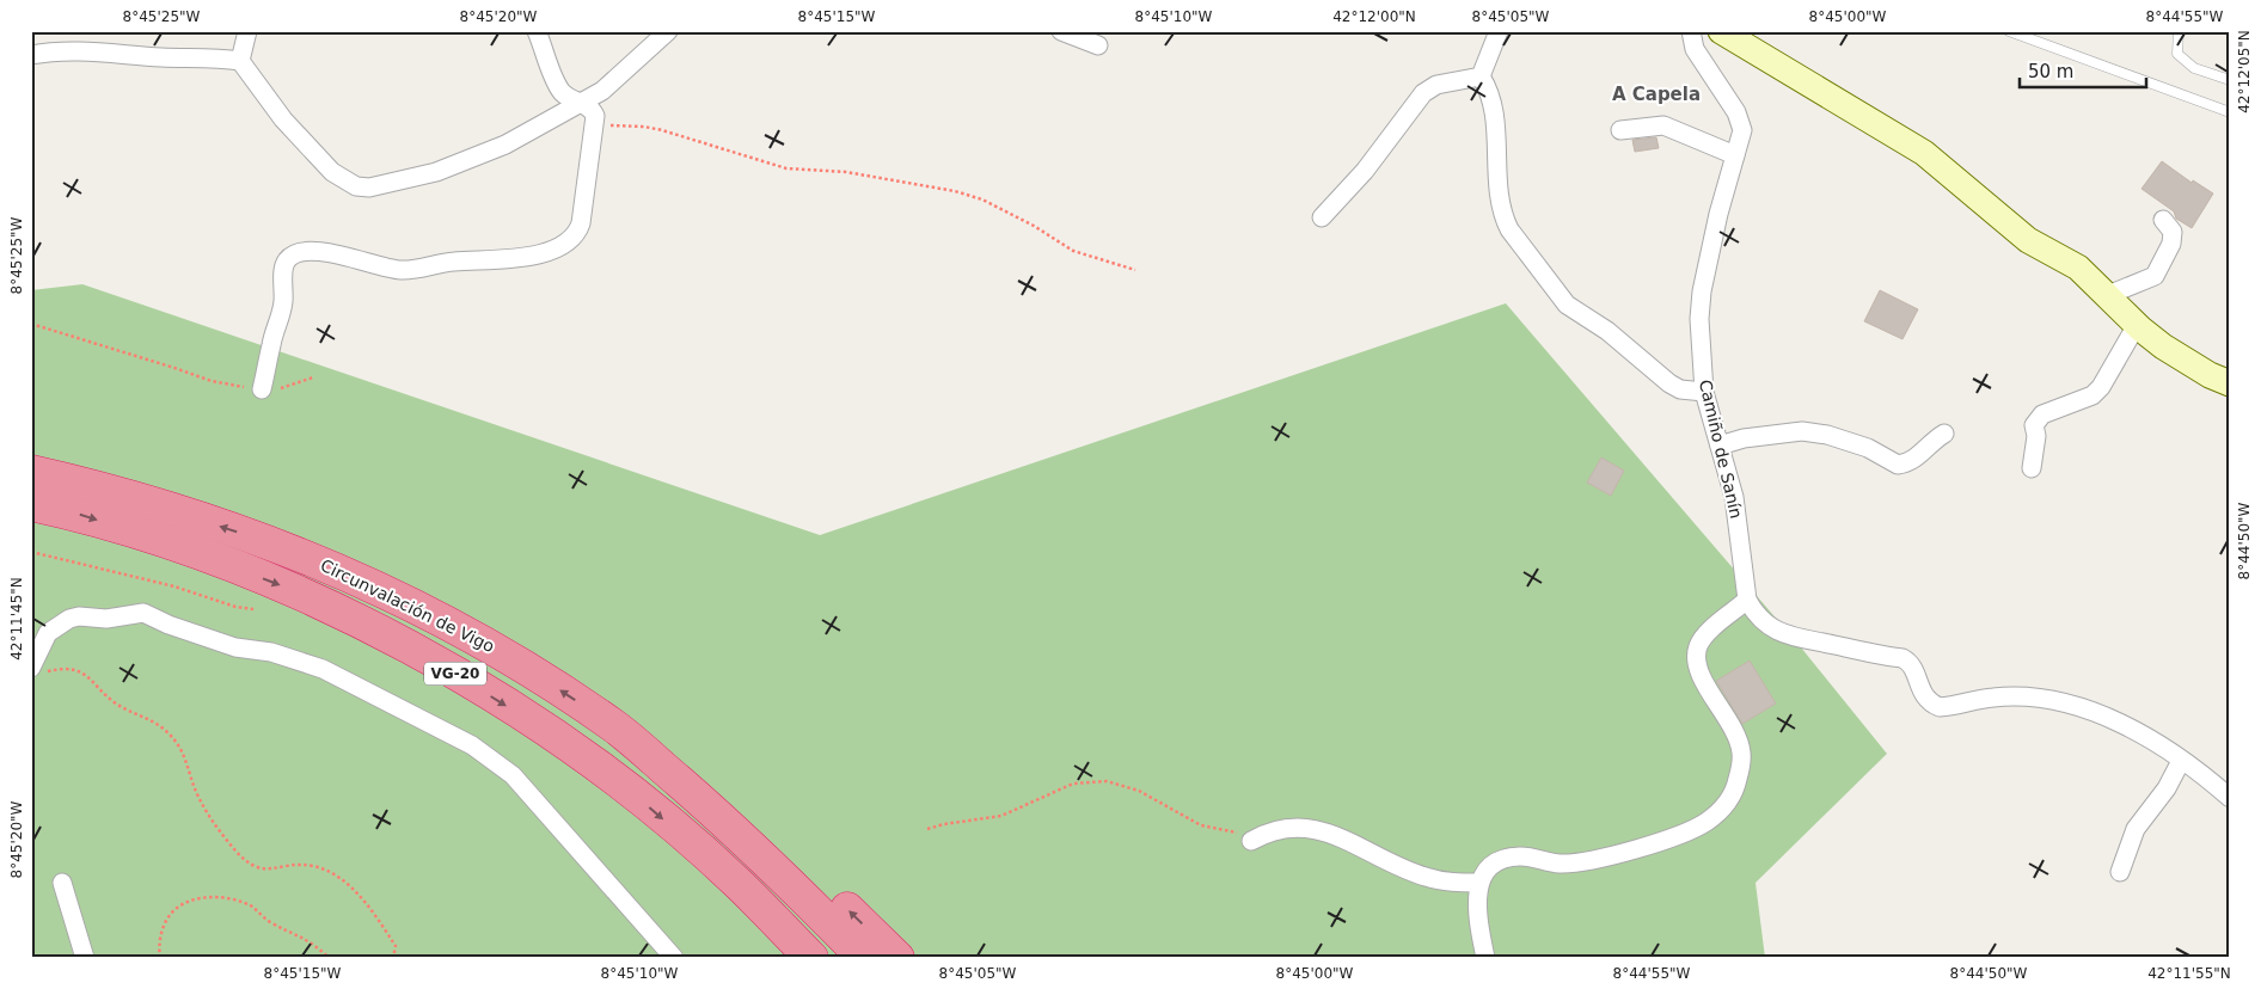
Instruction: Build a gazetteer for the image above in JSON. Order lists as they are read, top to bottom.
{
  "streets": {
    "highway": ["Circunvalación de Vigo", "VG-20"],
    "street": ["Camiño de Sanín"]
  },
  "districts": ["A Capela"],
  "scale_bar": "50 m",
  "coordinates": [
    "8°45'25\"W",
    "8°45'20\"W",
    "8°45'15\"W",
    "8°45'10\"W",
    "42°12'00\"N",
    "8°45'05\"W",
    "8°45'00\"W",
    "8°44'55\"W",
    "42°12'05\"N",
    "8°44'50\"W",
    "42°11'45\"N",
    "42°11'55\"N"
  ]
}
